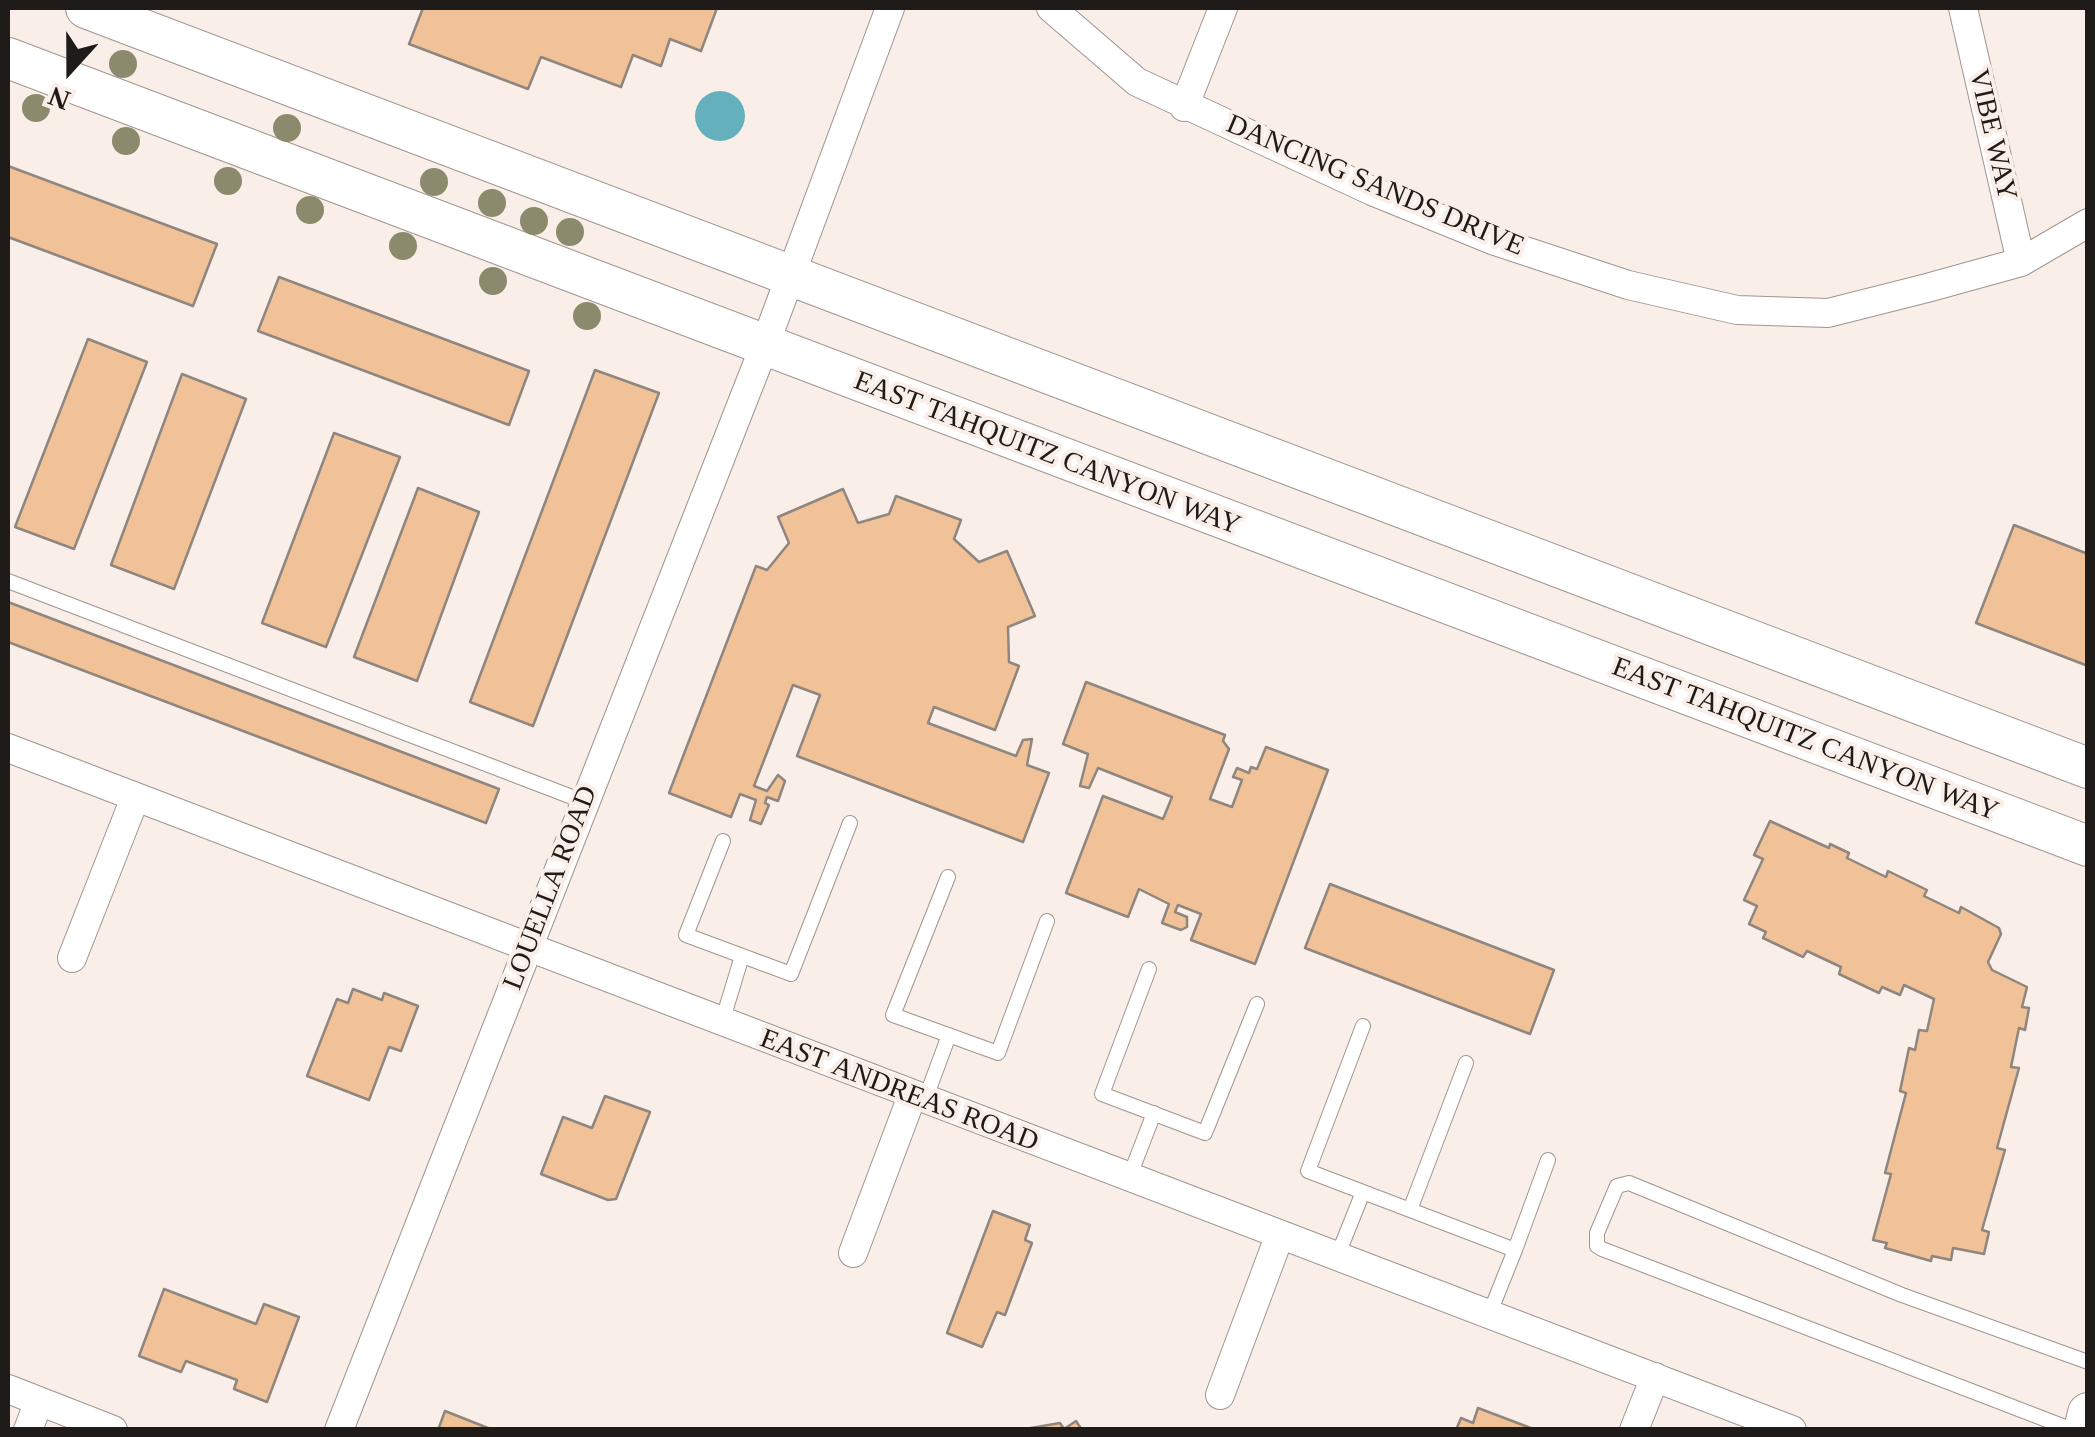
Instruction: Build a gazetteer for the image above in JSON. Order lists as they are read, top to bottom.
{
  "streets": {
    "main road": ["EAST TAHQUITZ CANYON WAY"],
    "street": [
      "VIBE WAY",
      "DANCING SANDS DRIVE",
      "LOUELLA ROAD",
      "EAST ANDREAS ROAD"
    ]
  },
  "crossings": [
    ["VIBE WAY", "DANCING SANDS DRIVE"],
    ["EAST TAHQUITZ CANYON WAY", "LOUELLA ROAD"],
    ["LOUELLA ROAD", "EAST ANDREAS ROAD"]
  ],
  "north": "bottom"
}
